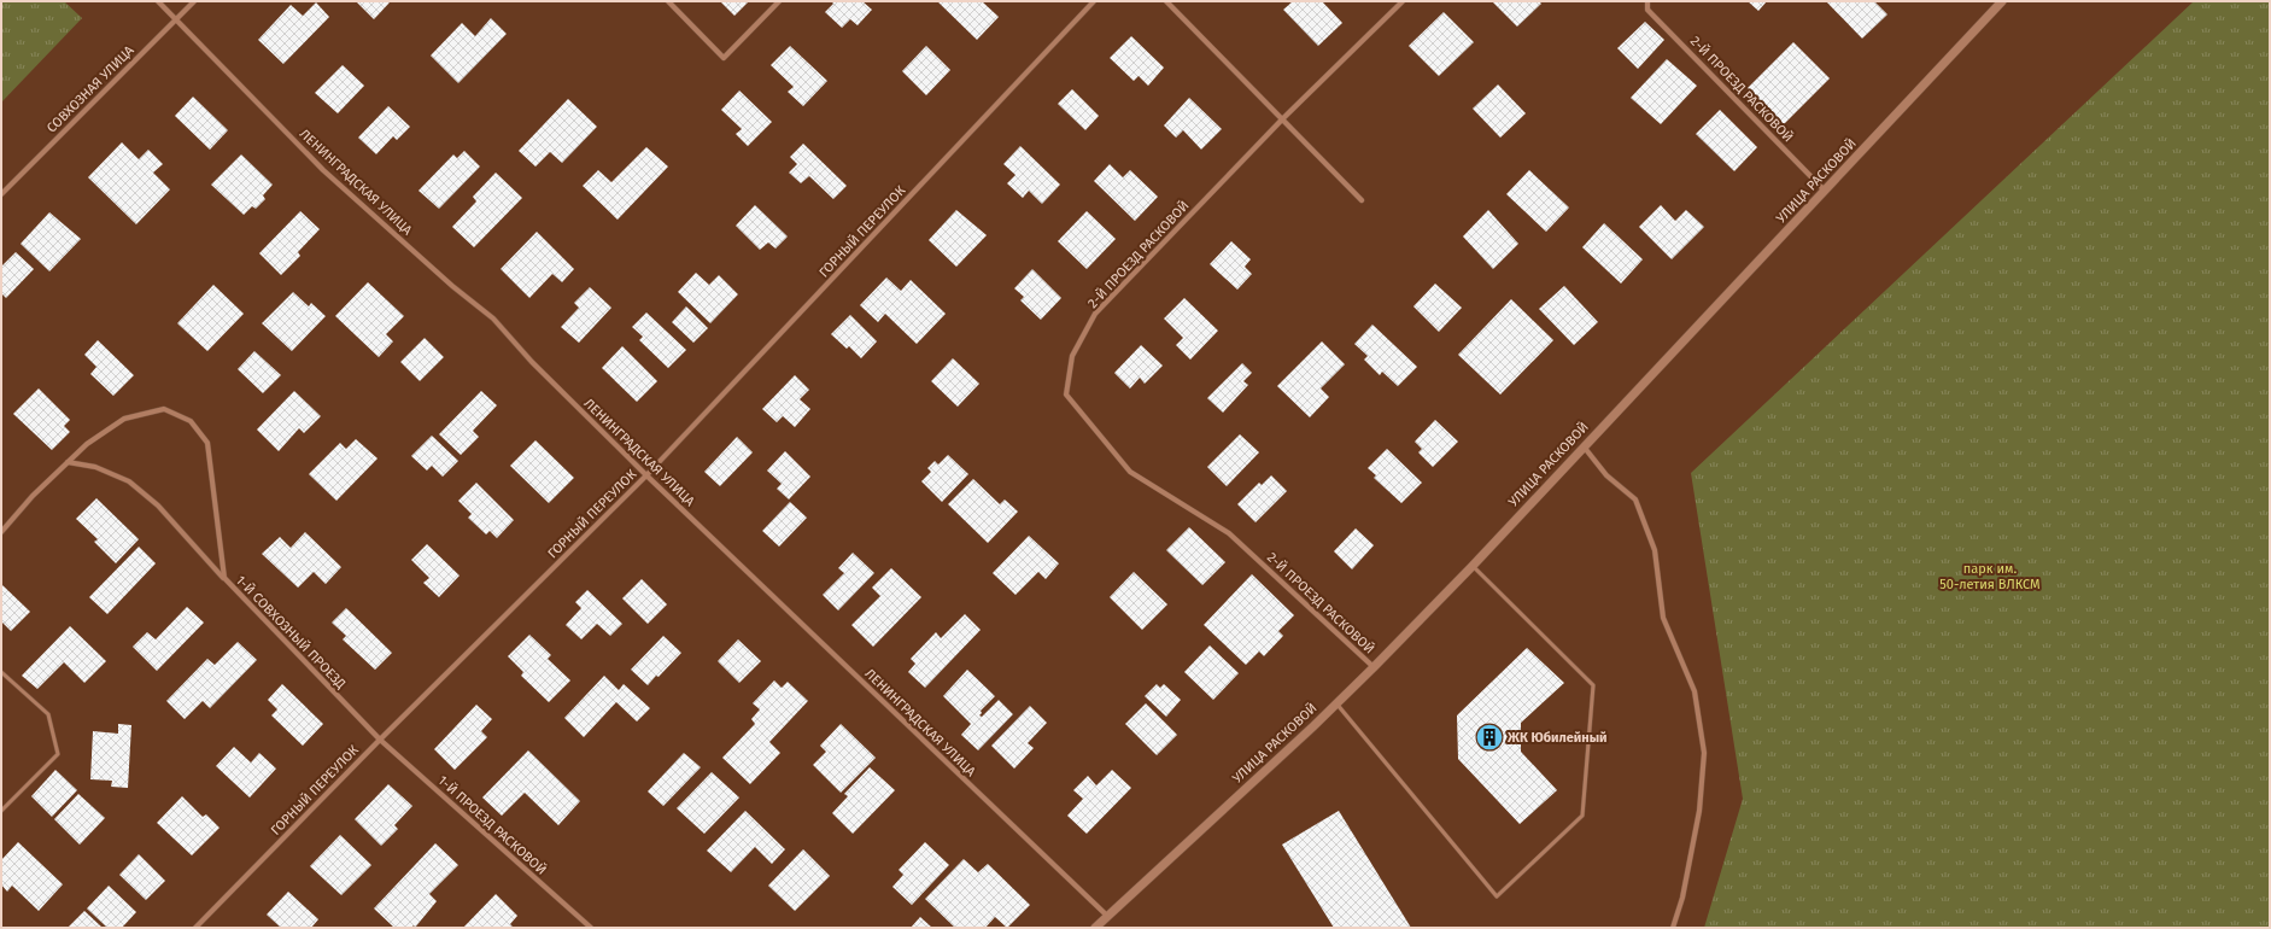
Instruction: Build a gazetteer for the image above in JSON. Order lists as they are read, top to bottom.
{
  "streets": {
    "street": [
      "СОВХОЗНАЯ УЛИЦА",
      "2-Й ПРОЕЗД РАСКОВОЙ",
      "УЛИЦА РАСКОВОЙ",
      "ЛЕНИНГРАДСКАЯ УЛИЦА",
      "ГОРНЫЙ ПЕРЕУЛОК",
      "1-Й СОВХОЗНЫЙ ПРОЕЗД",
      "1-Й ПРОЕЗД РАСКОВОЙ"
    ]
  },
  "crossings": [
    ["СОВХОЗНАЯ УЛИЦА", "ЛЕНИНГРАДСКАЯ УЛИЦА"],
    ["2-Й ПРОЕЗД РАСКОВОЙ", "УЛИЦА РАСКОВОЙ"],
    ["УЛИЦА РАСКОВОЙ", "ЛЕНИНГРАДСКАЯ УЛИЦА"],
    ["ЛЕНИНГРАДСКАЯ УЛИЦА", "ГОРНЫЙ ПЕРЕУЛОК"],
    ["ГОРНЫЙ ПЕРЕУЛОК", "1-Й СОВХОЗНЫЙ ПРОЕЗД"],
    ["ГОРНЫЙ ПЕРЕУЛОК", "1-Й ПРОЕЗД РАСКОВОЙ"],
    ["1-Й СОВХОЗНЫЙ ПРОЕЗД", "1-Й ПРОЕЗД РАСКОВОЙ"]
  ],
  "parks": ["парк им. 50-летия ВЛКСМ"],
  "places": {
    "building": ["ЖК Юбилейный"]
  }
}
